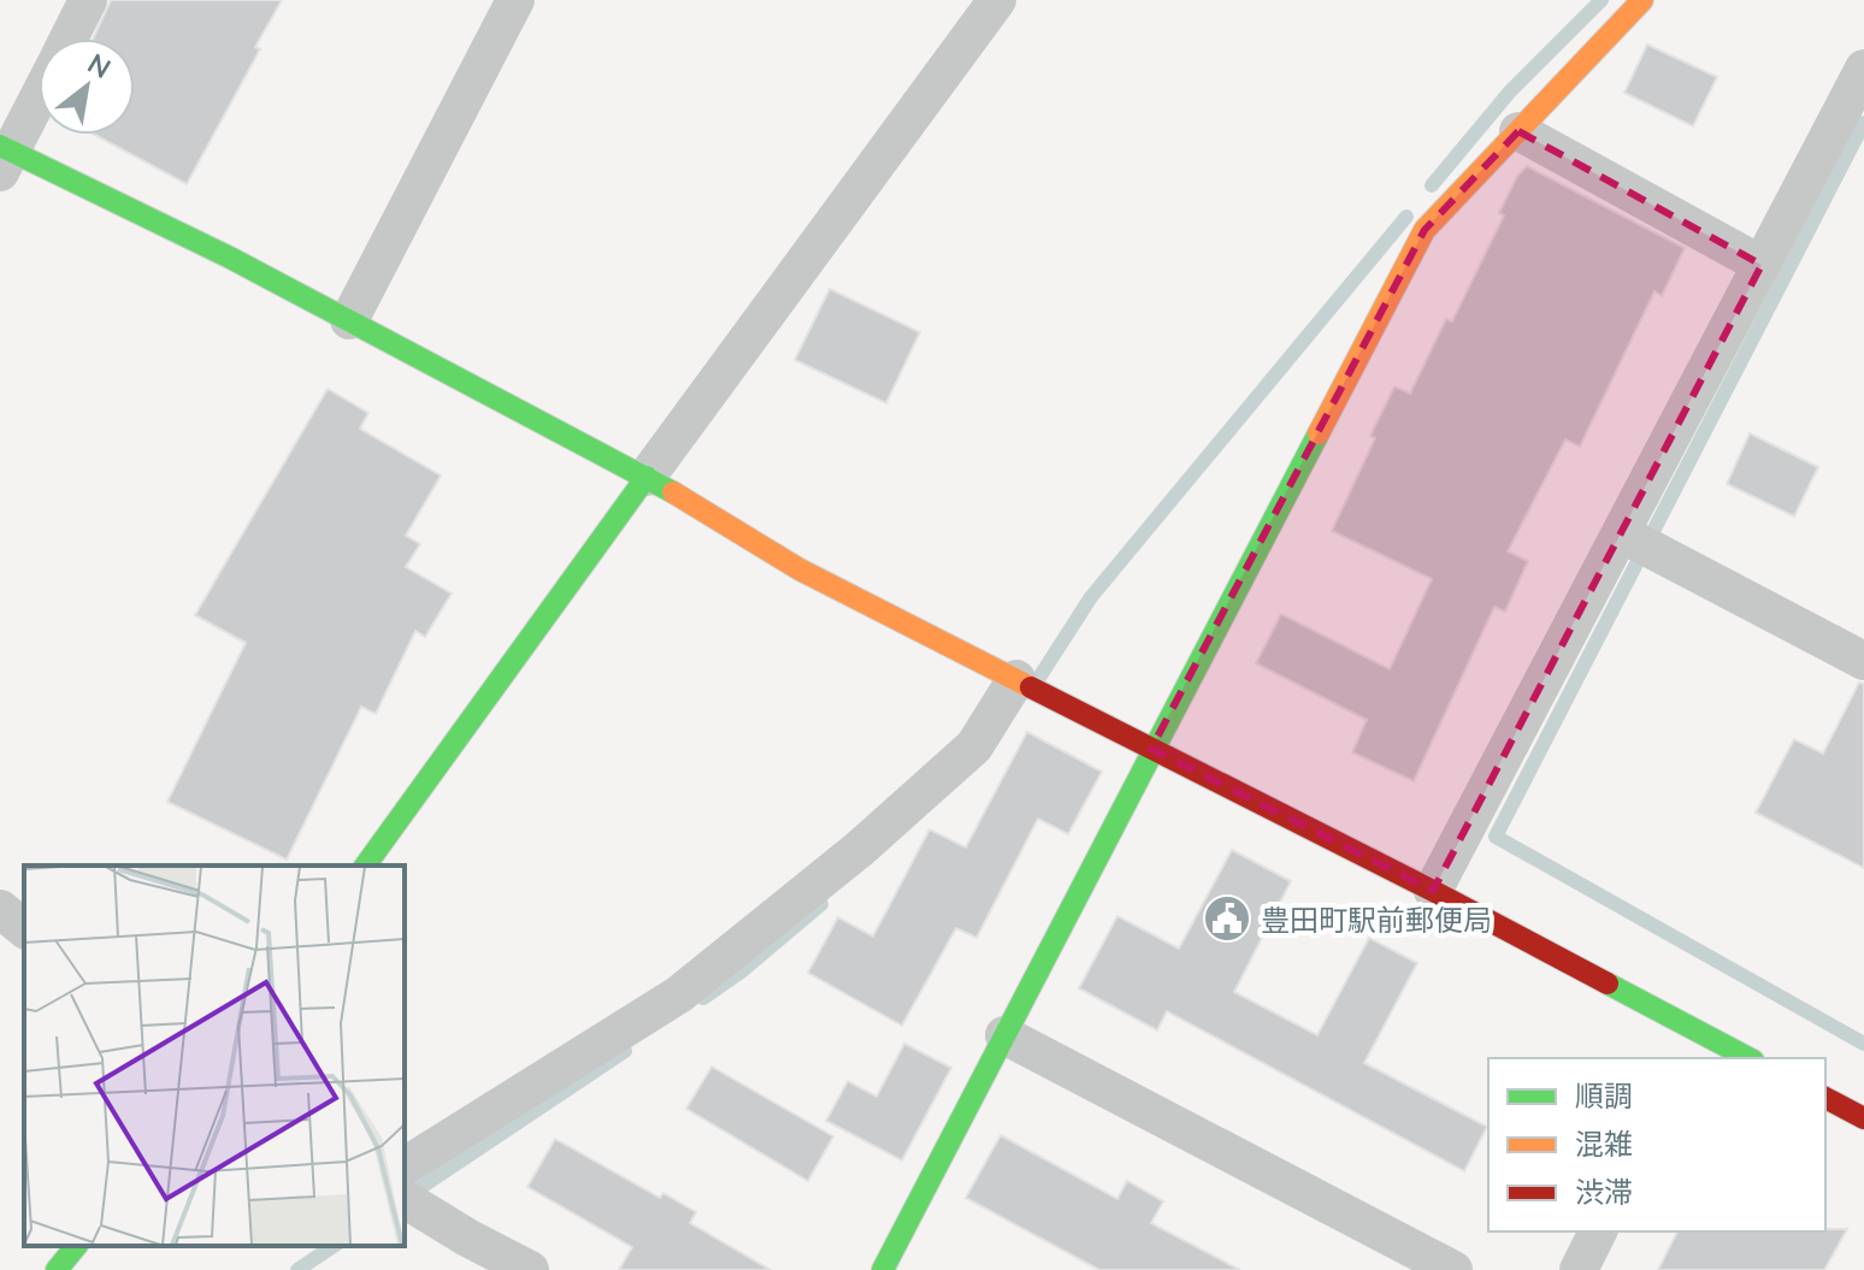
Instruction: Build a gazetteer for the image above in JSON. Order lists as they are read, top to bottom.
{
  "places": {
    "public building": ["豊田町駅前郵便局"]
  },
  "legend": ["順調", "混雑", "渋滞"],
  "north": "top right"
}
